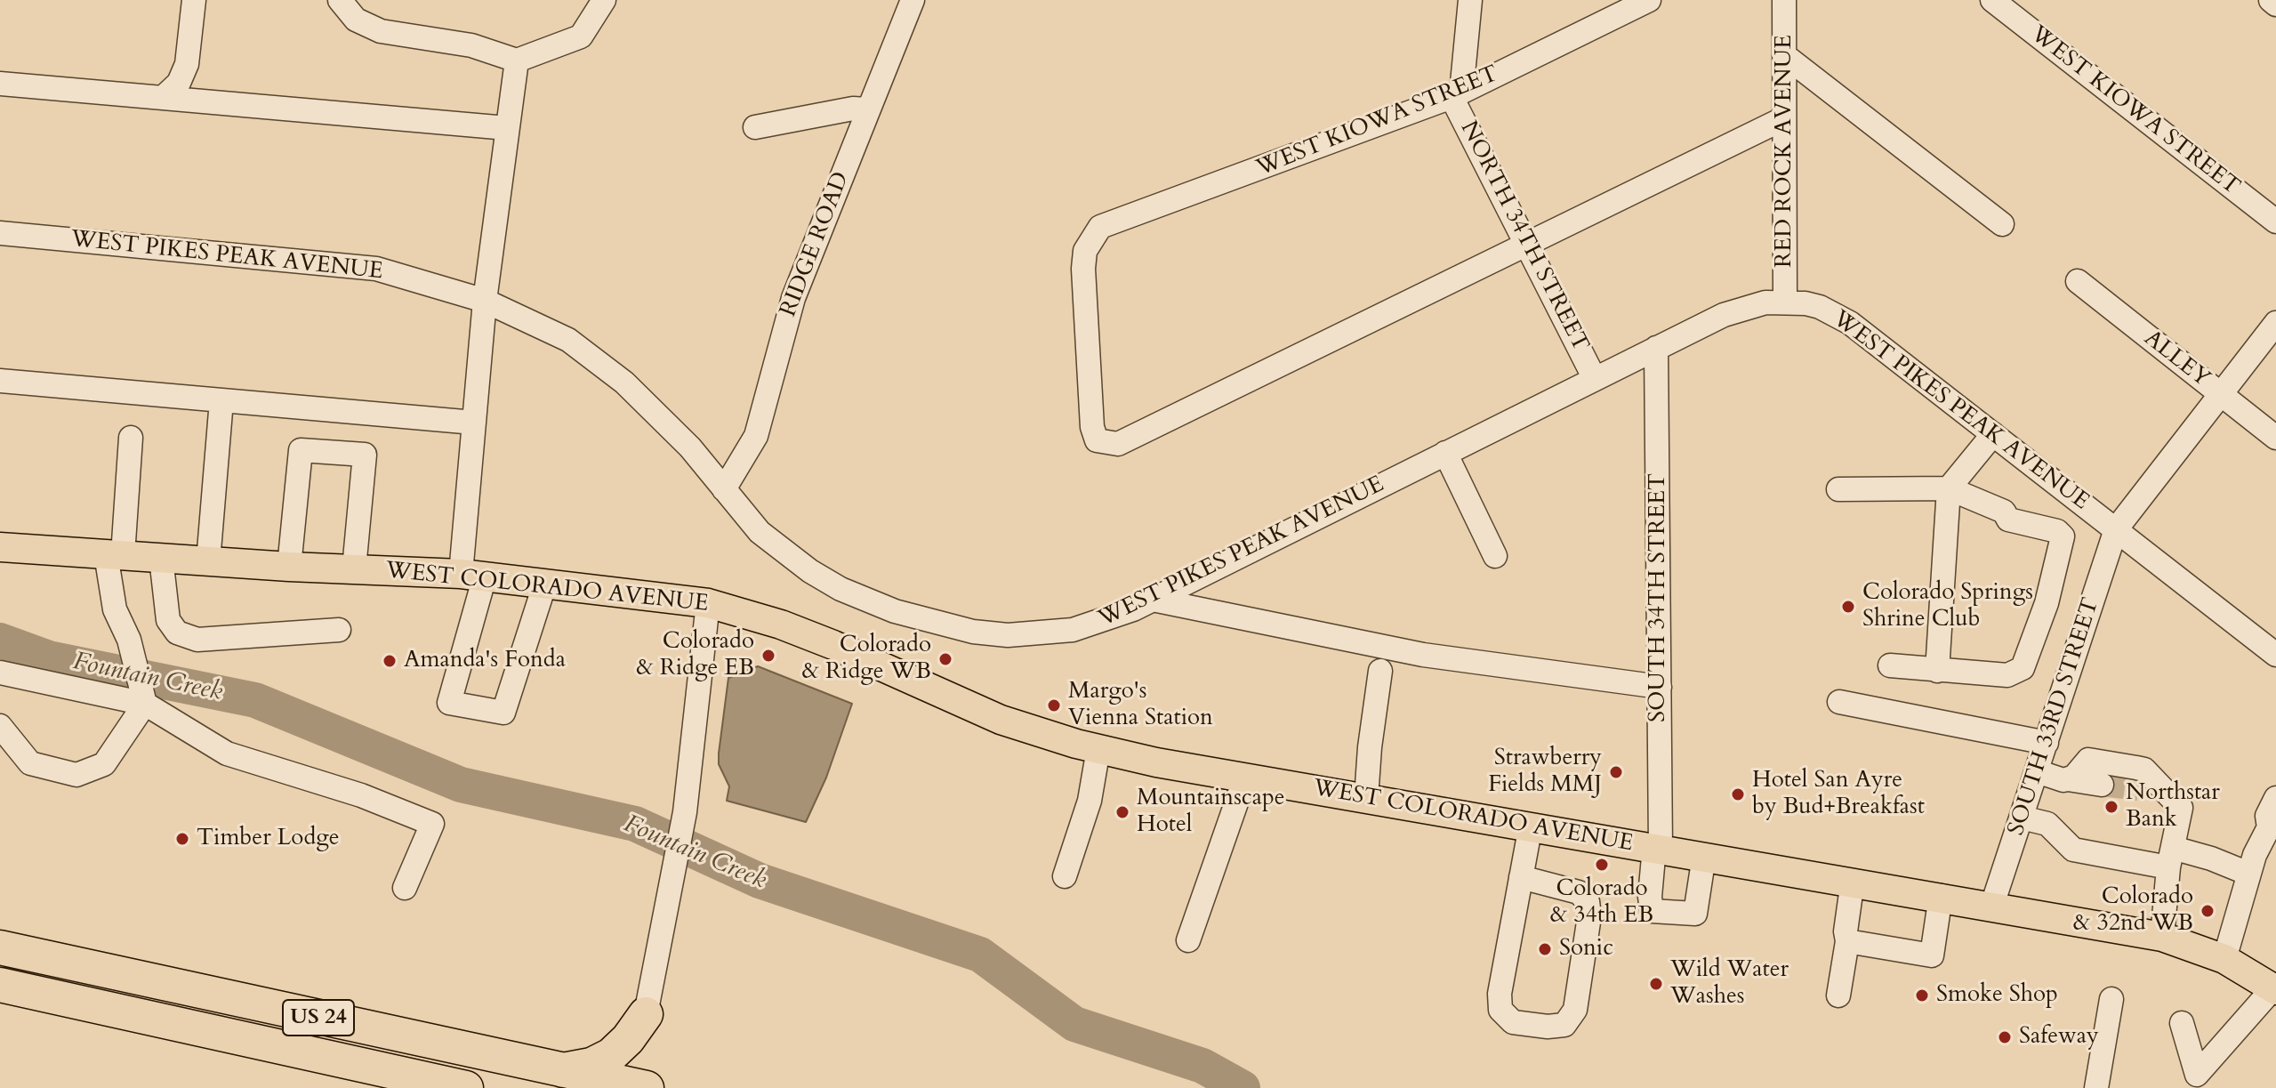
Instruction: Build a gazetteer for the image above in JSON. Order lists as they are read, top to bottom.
{
  "streets": {
    "highway": ["US 24"],
    "main road": ["WEST COLORADO AVENUE"],
    "street": [
      "WEST KIOWA STREET",
      "RED ROCK AVENUE",
      "NORTH 34TH STREET",
      "RIDGE ROAD",
      "WEST PIKES PEAK AVENUE",
      "ALLEY",
      "SOUTH 34TH STREET",
      "SOUTH 33RD STREET"
    ]
  },
  "crossings": [
    ["WEST KIOWA STREET", "NORTH 34TH STREET"],
    ["RED ROCK AVENUE", "WEST PIKES PEAK AVENUE"],
    ["NORTH 34TH STREET", "WEST PIKES PEAK AVENUE"],
    ["RIDGE ROAD", "WEST PIKES PEAK AVENUE"],
    ["WEST PIKES PEAK AVENUE", "SOUTH 34TH STREET"],
    ["WEST PIKES PEAK AVENUE", "SOUTH 33RD STREET"],
    ["ALLEY", "SOUTH 33RD STREET"],
    ["WEST COLORADO AVENUE", "SOUTH 34TH STREET"],
    ["WEST COLORADO AVENUE", "SOUTH 33RD STREET"]
  ],
  "water": ["Fountain Creek"],
  "places": [
    "Colorado Springs Shrine Club",
    "Colorado & Ridge EB",
    "Colorado & Ridge WB",
    "Amanda's Fonda",
    "Margo's Vienna Station",
    "Strawberry Fields MMJ",
    "Hotel San Ayre by Bud+Breakfast",
    "Northstar Bank",
    "Mountainscape Hotel",
    "Timber Lodge",
    "Colorado & 34th EB",
    "Colorado & 32nd WB",
    "Sonic",
    "Wild Water Washes",
    "Smoke Shop",
    "Safeway"
  ]
}
